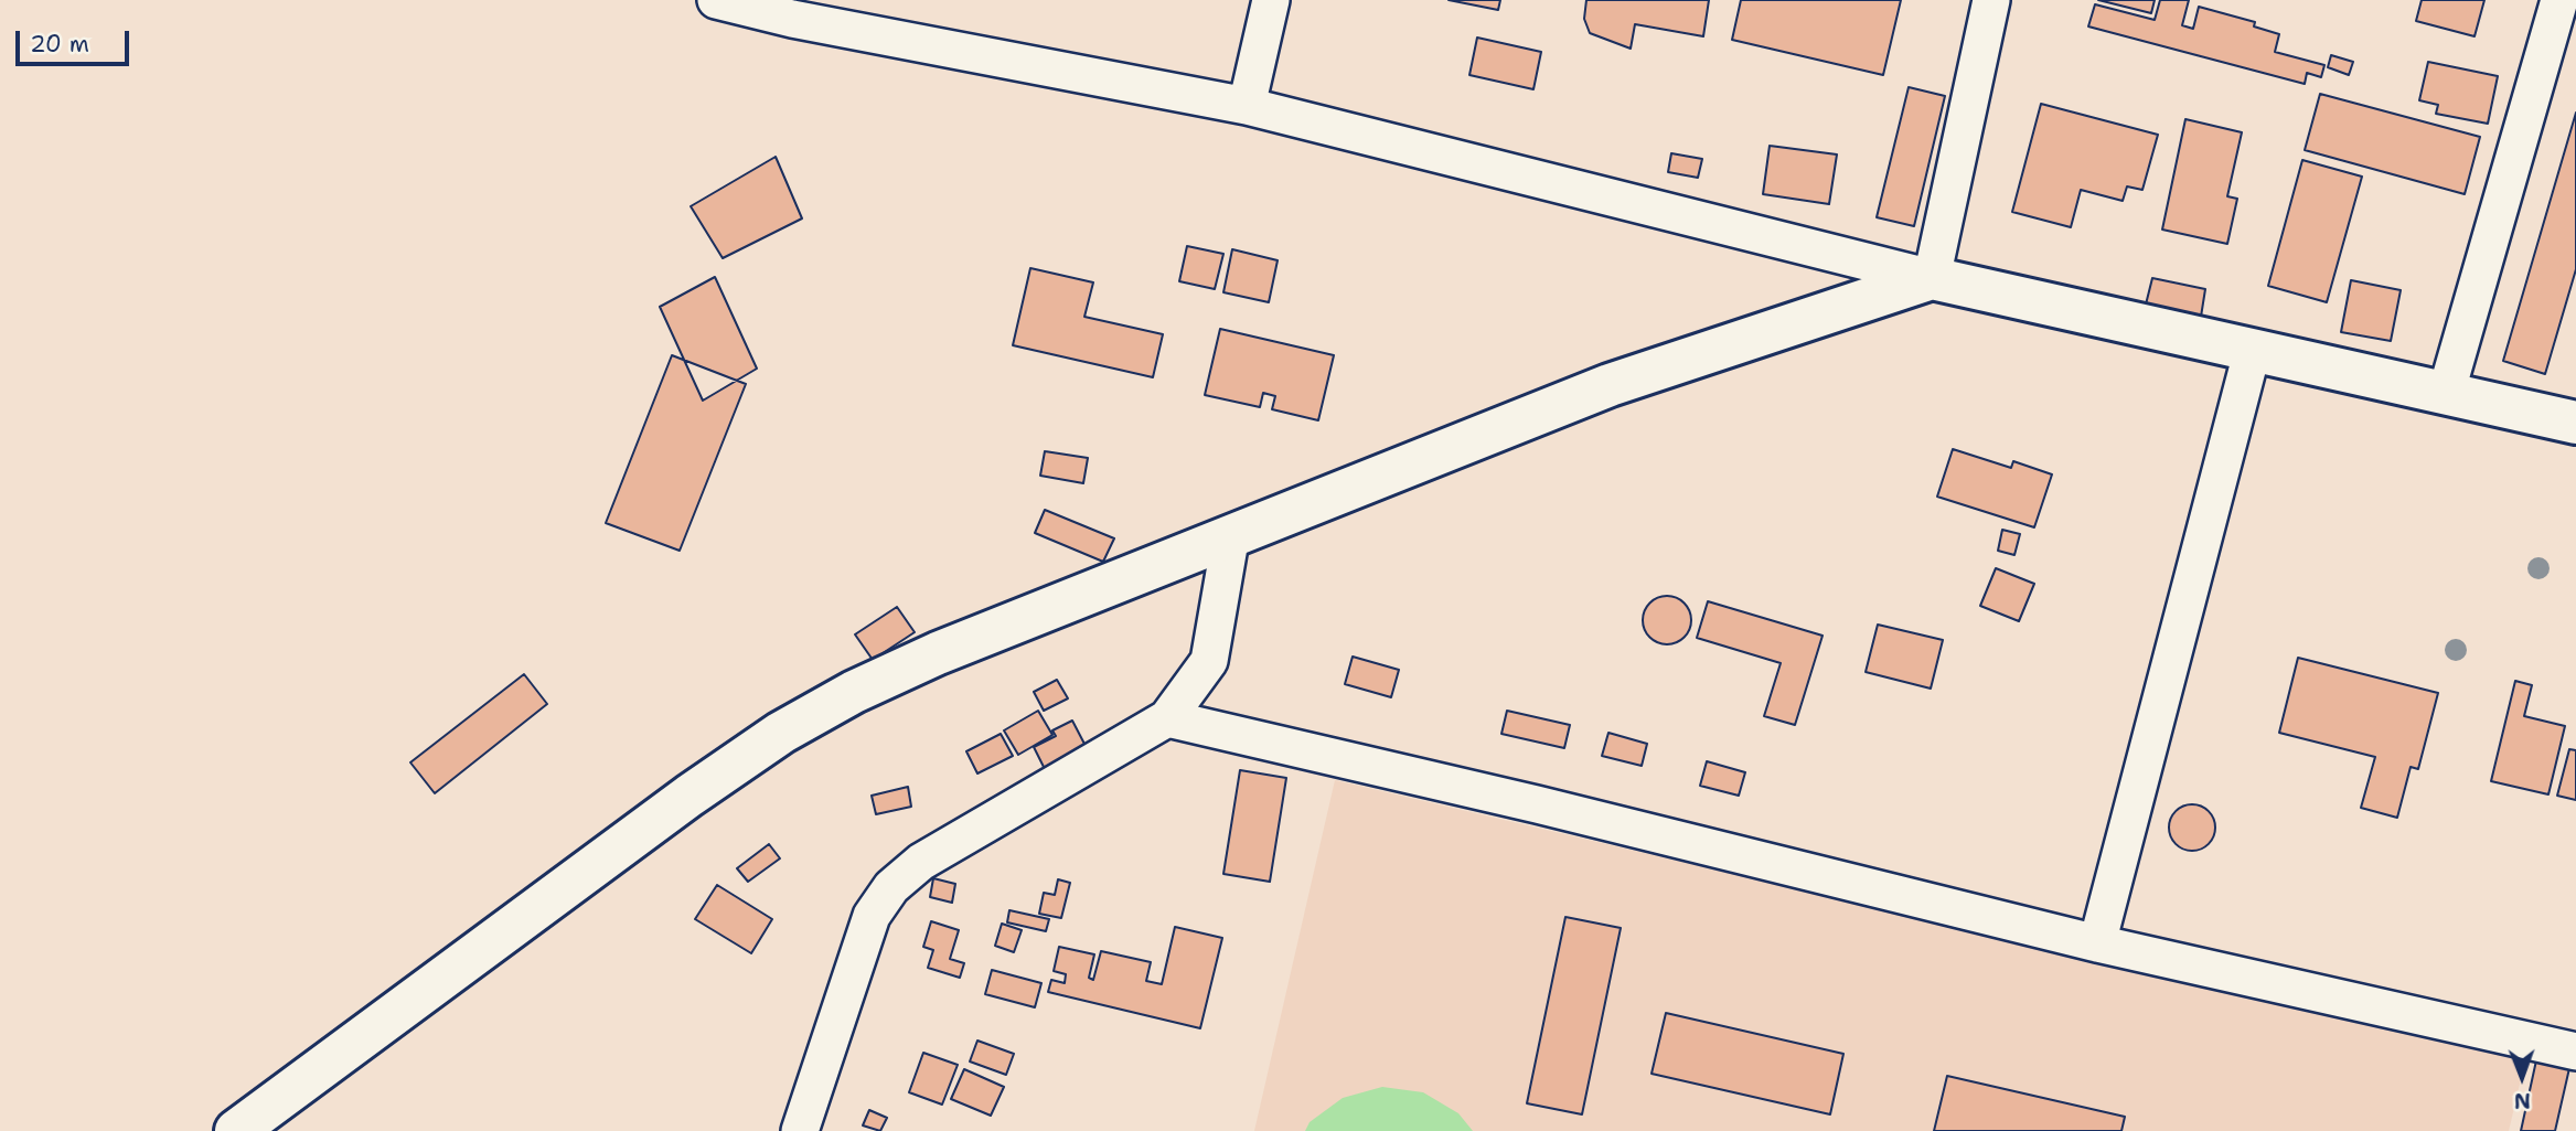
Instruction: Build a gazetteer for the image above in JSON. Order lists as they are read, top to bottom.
{
  "scale_bar": "20 m",
  "north": "bottom"
}
